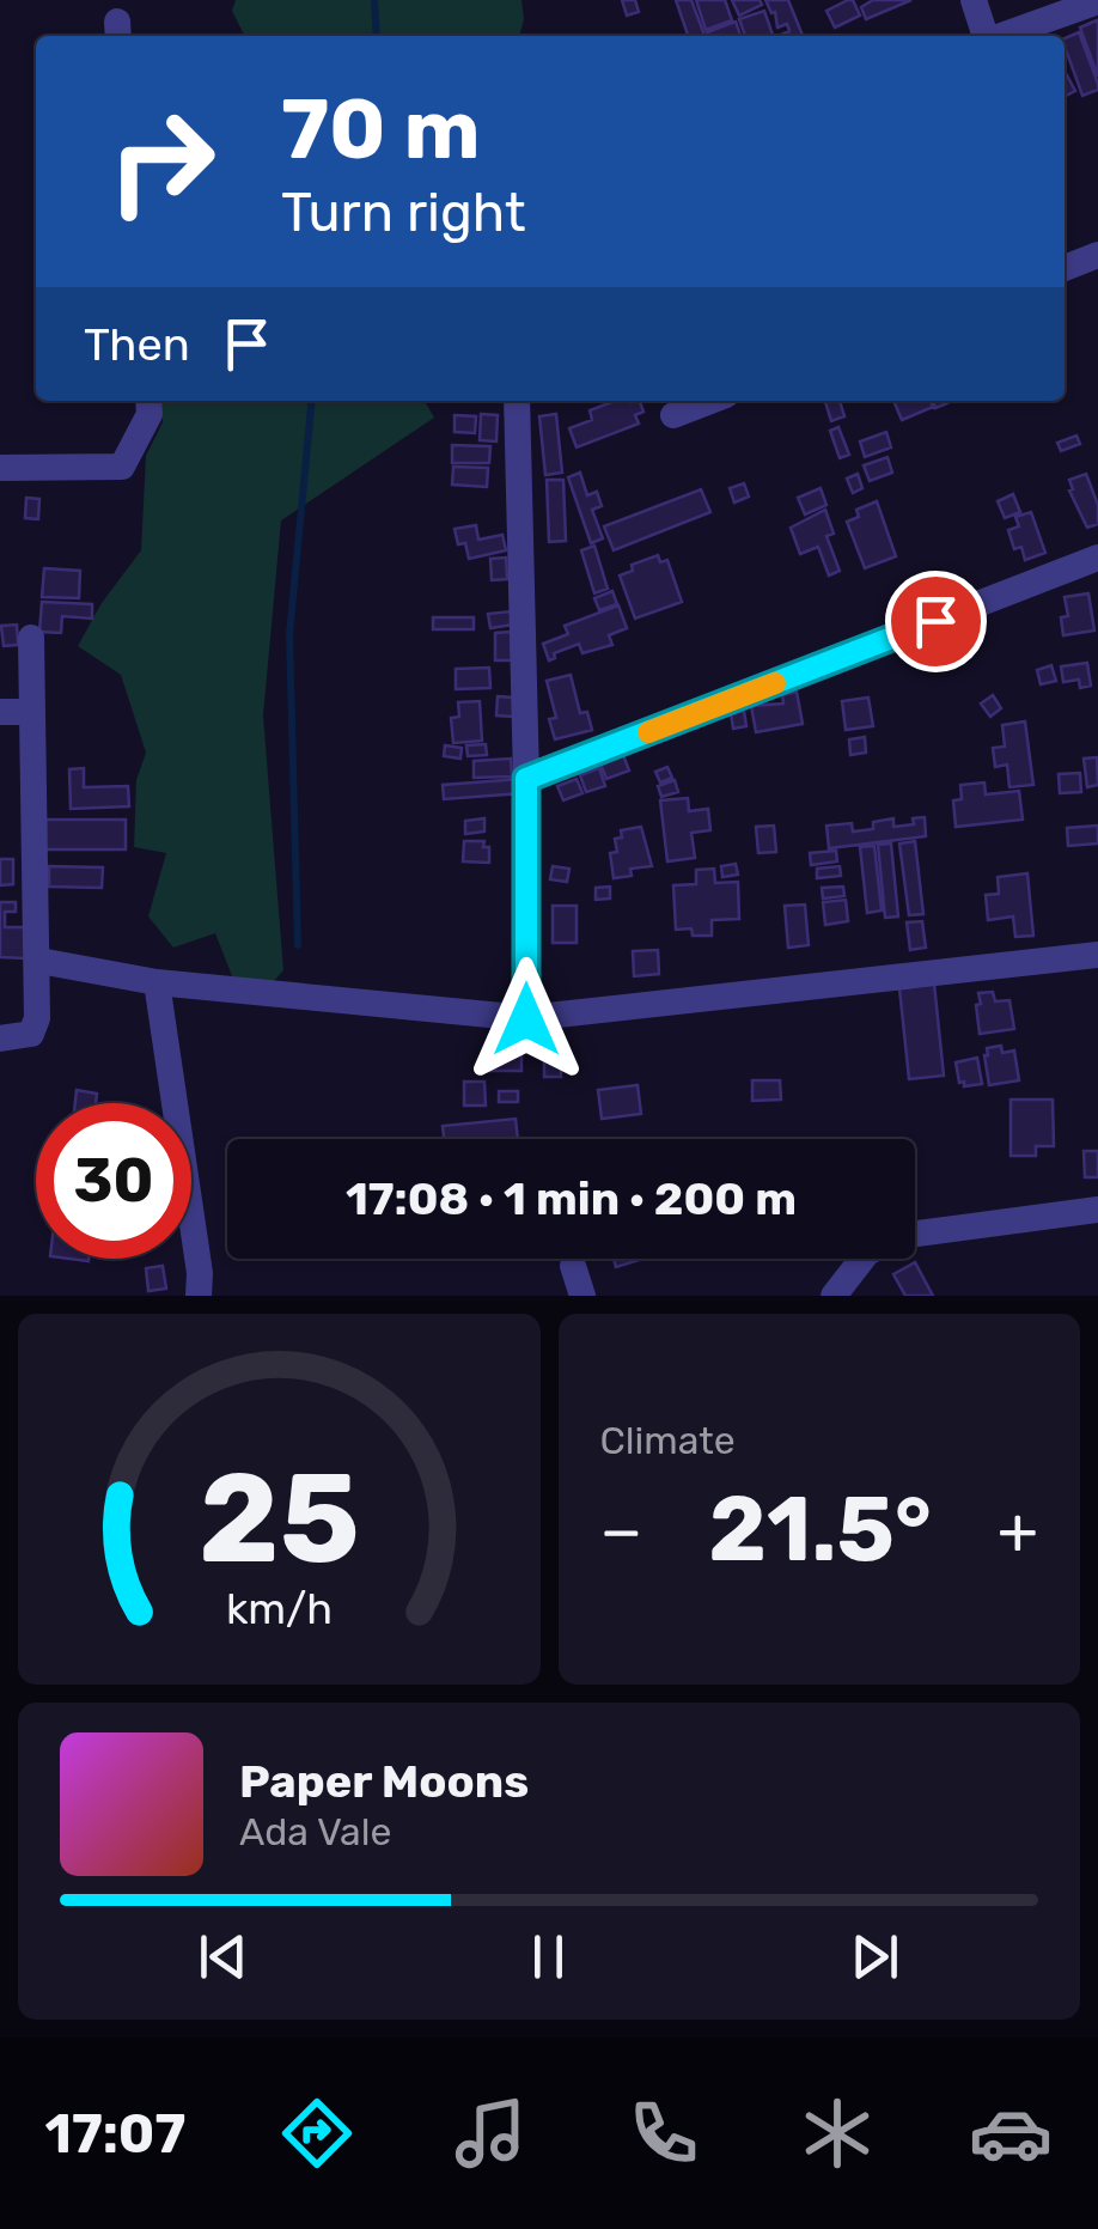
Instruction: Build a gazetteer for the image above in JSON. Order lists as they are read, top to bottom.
{
  "page": {
    "turn": ["70 m", "Turn right"],
    "then": "Then",
    "limit": "30",
    "trip": "17:08 · 1 min · 200 m",
    "tile": "Climate",
    "heat": ["−", "21.5°", "+"],
    "song": ["Paper Moons", "Ada Vale"],
    "tabs": "17:07",
    "gauge": ["25", "km/h"]
  }
}
